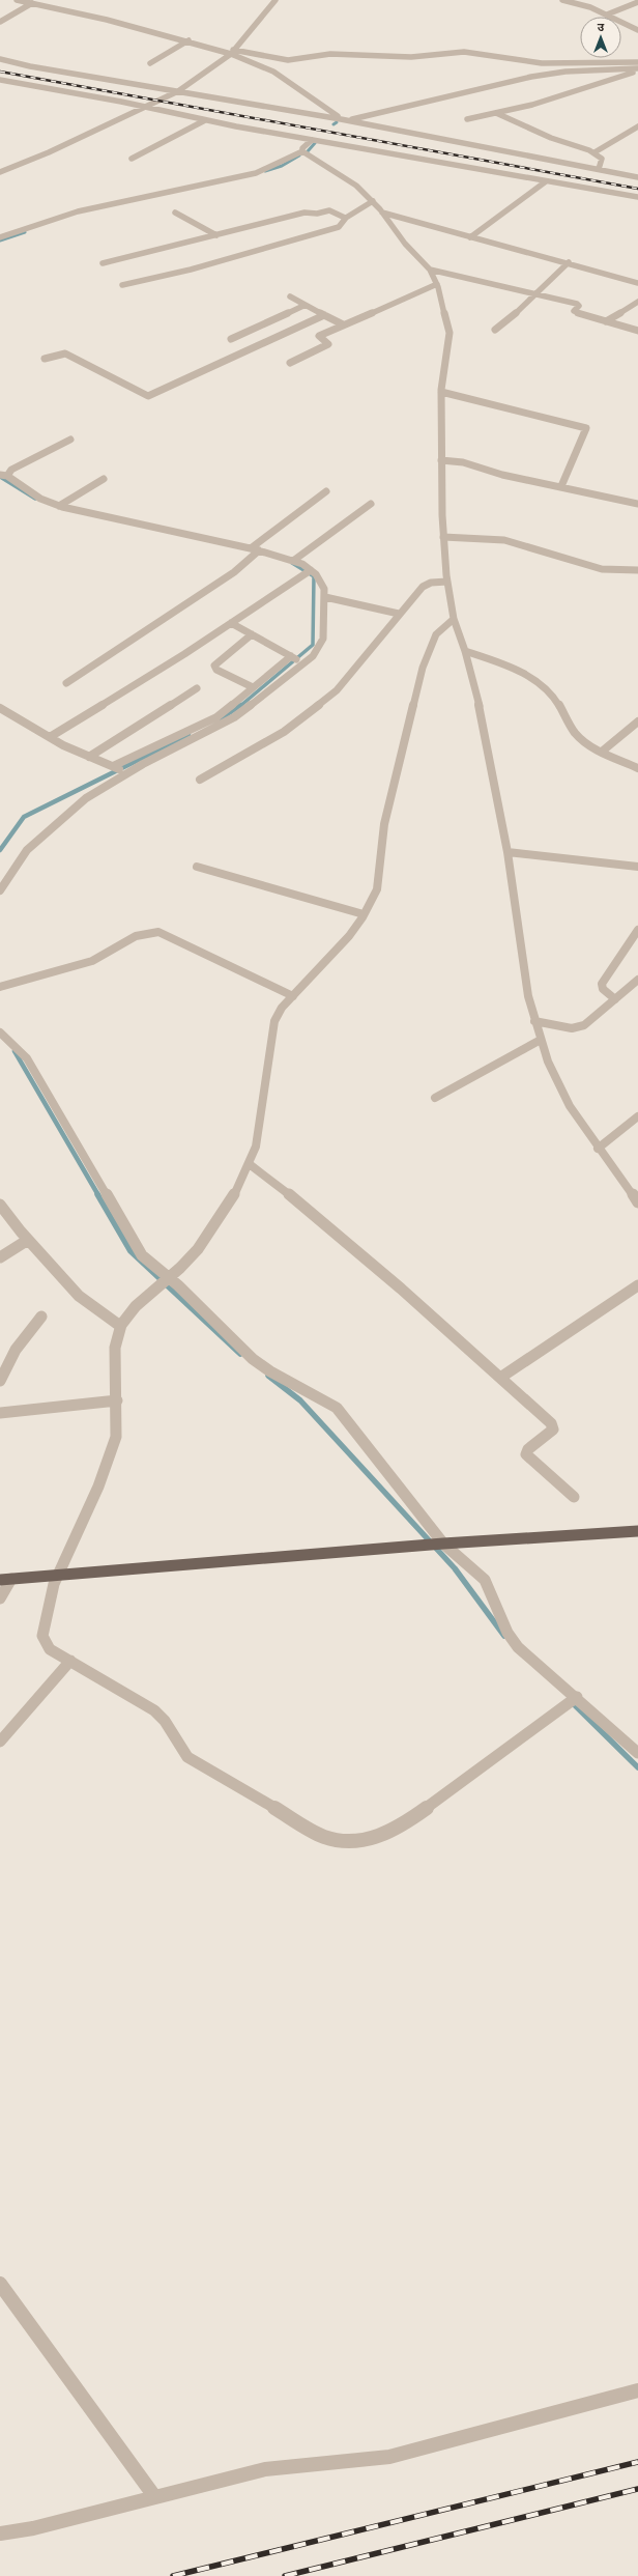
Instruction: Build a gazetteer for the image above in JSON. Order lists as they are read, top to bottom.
{
  "north": "top"
}
